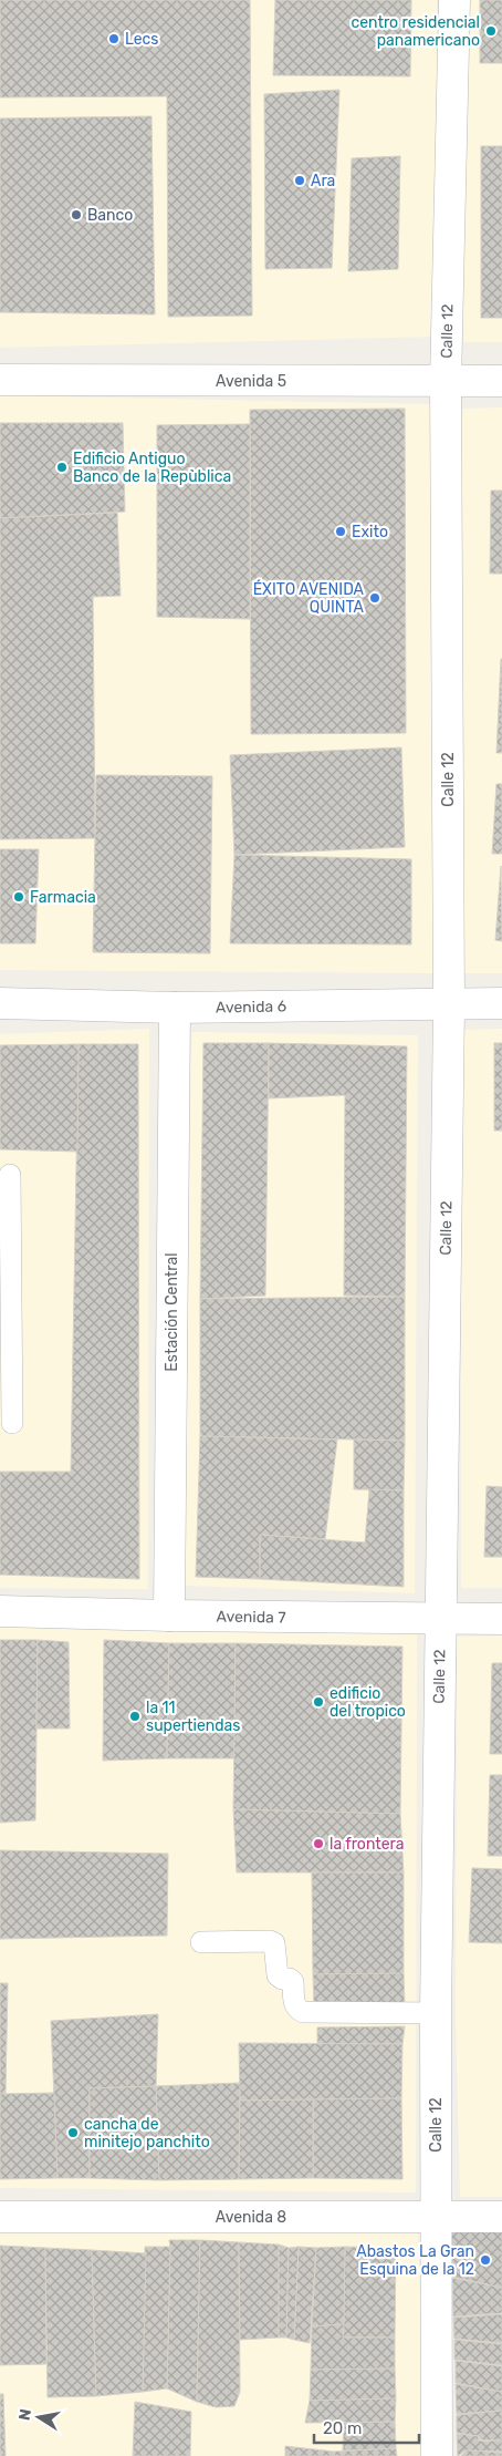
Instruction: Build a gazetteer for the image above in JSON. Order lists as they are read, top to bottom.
{
  "streets": {
    "street": [
      "Calle 12",
      "Avenida 5",
      "Avenida 6",
      "Estación Central",
      "Avenida 7",
      "Avenida 8"
    ]
  },
  "crossings": [
    ["Calle 12", "Avenida 5"],
    ["Calle 12", "Avenida 6"],
    ["Calle 12", "Avenida 7"],
    ["Calle 12", "Avenida 8"],
    ["Avenida 6", "Estación Central"],
    ["Estación Central", "Avenida 7"]
  ],
  "places": [
    "centro residencial panamericano",
    "Lecs",
    "Ara",
    "Banco",
    "Edificio Antiguo Banco de la Repùblica",
    "Exito",
    "ÉXITO AVENIDA QUINTA",
    "Farmacia",
    "edificio del tropico",
    "la 11 supertiendas",
    "la frontera",
    "cancha de minitejo panchito",
    "Abastos La Gran Esquina de la 12"
  ],
  "scale_bar": "20 m",
  "north": "left"
}
